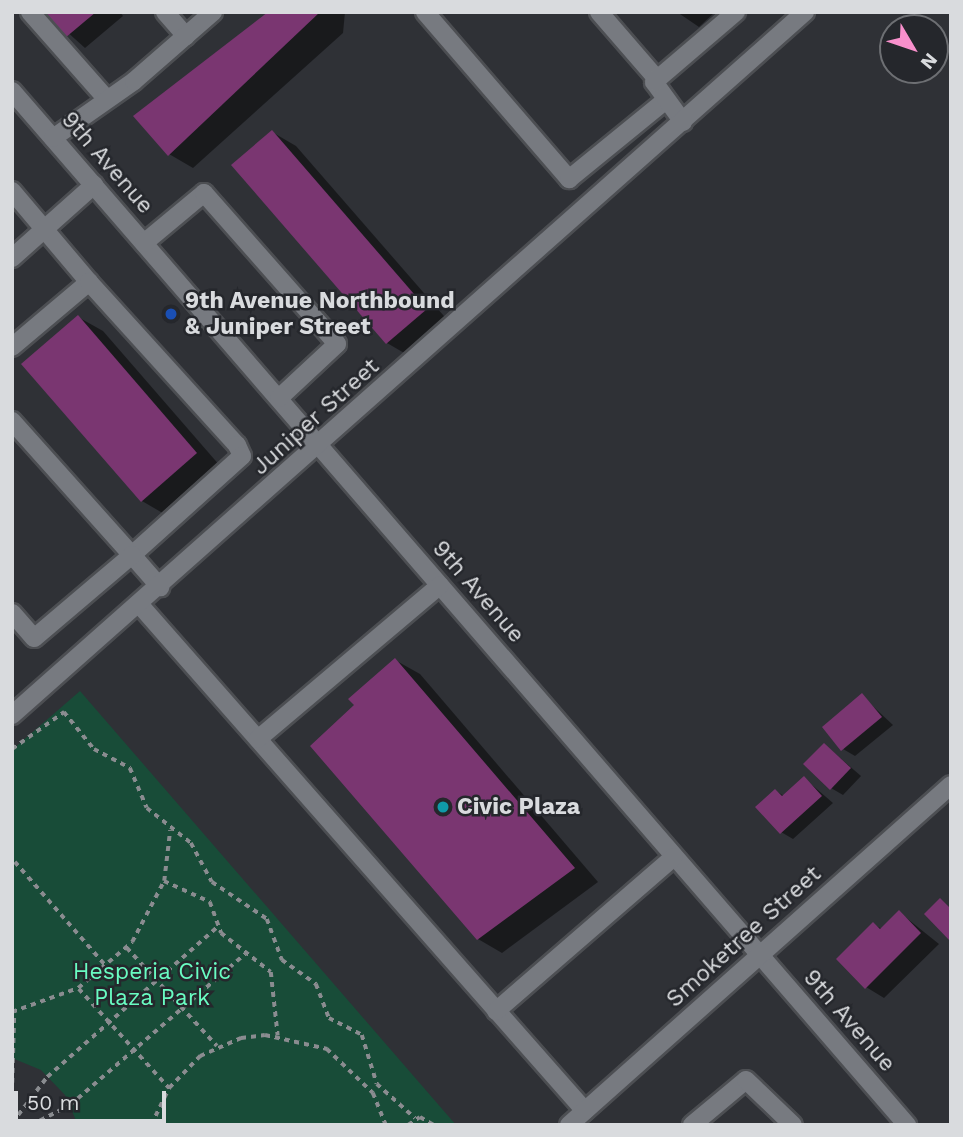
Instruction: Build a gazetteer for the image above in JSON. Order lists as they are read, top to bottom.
{
  "streets": {
    "street": ["9th Avenue", "Juniper Street", "Smoketree Street"]
  },
  "crossings": [
    ["9th Avenue", "Juniper Street"],
    ["9th Avenue", "Smoketree Street"]
  ],
  "parks": ["Hesperia Civic Plaza Park"],
  "places": ["9th Avenue Northbound & Juniper Street", "Civic Plaza"],
  "scale_bar": "50 m",
  "north": "bottom right"
}
